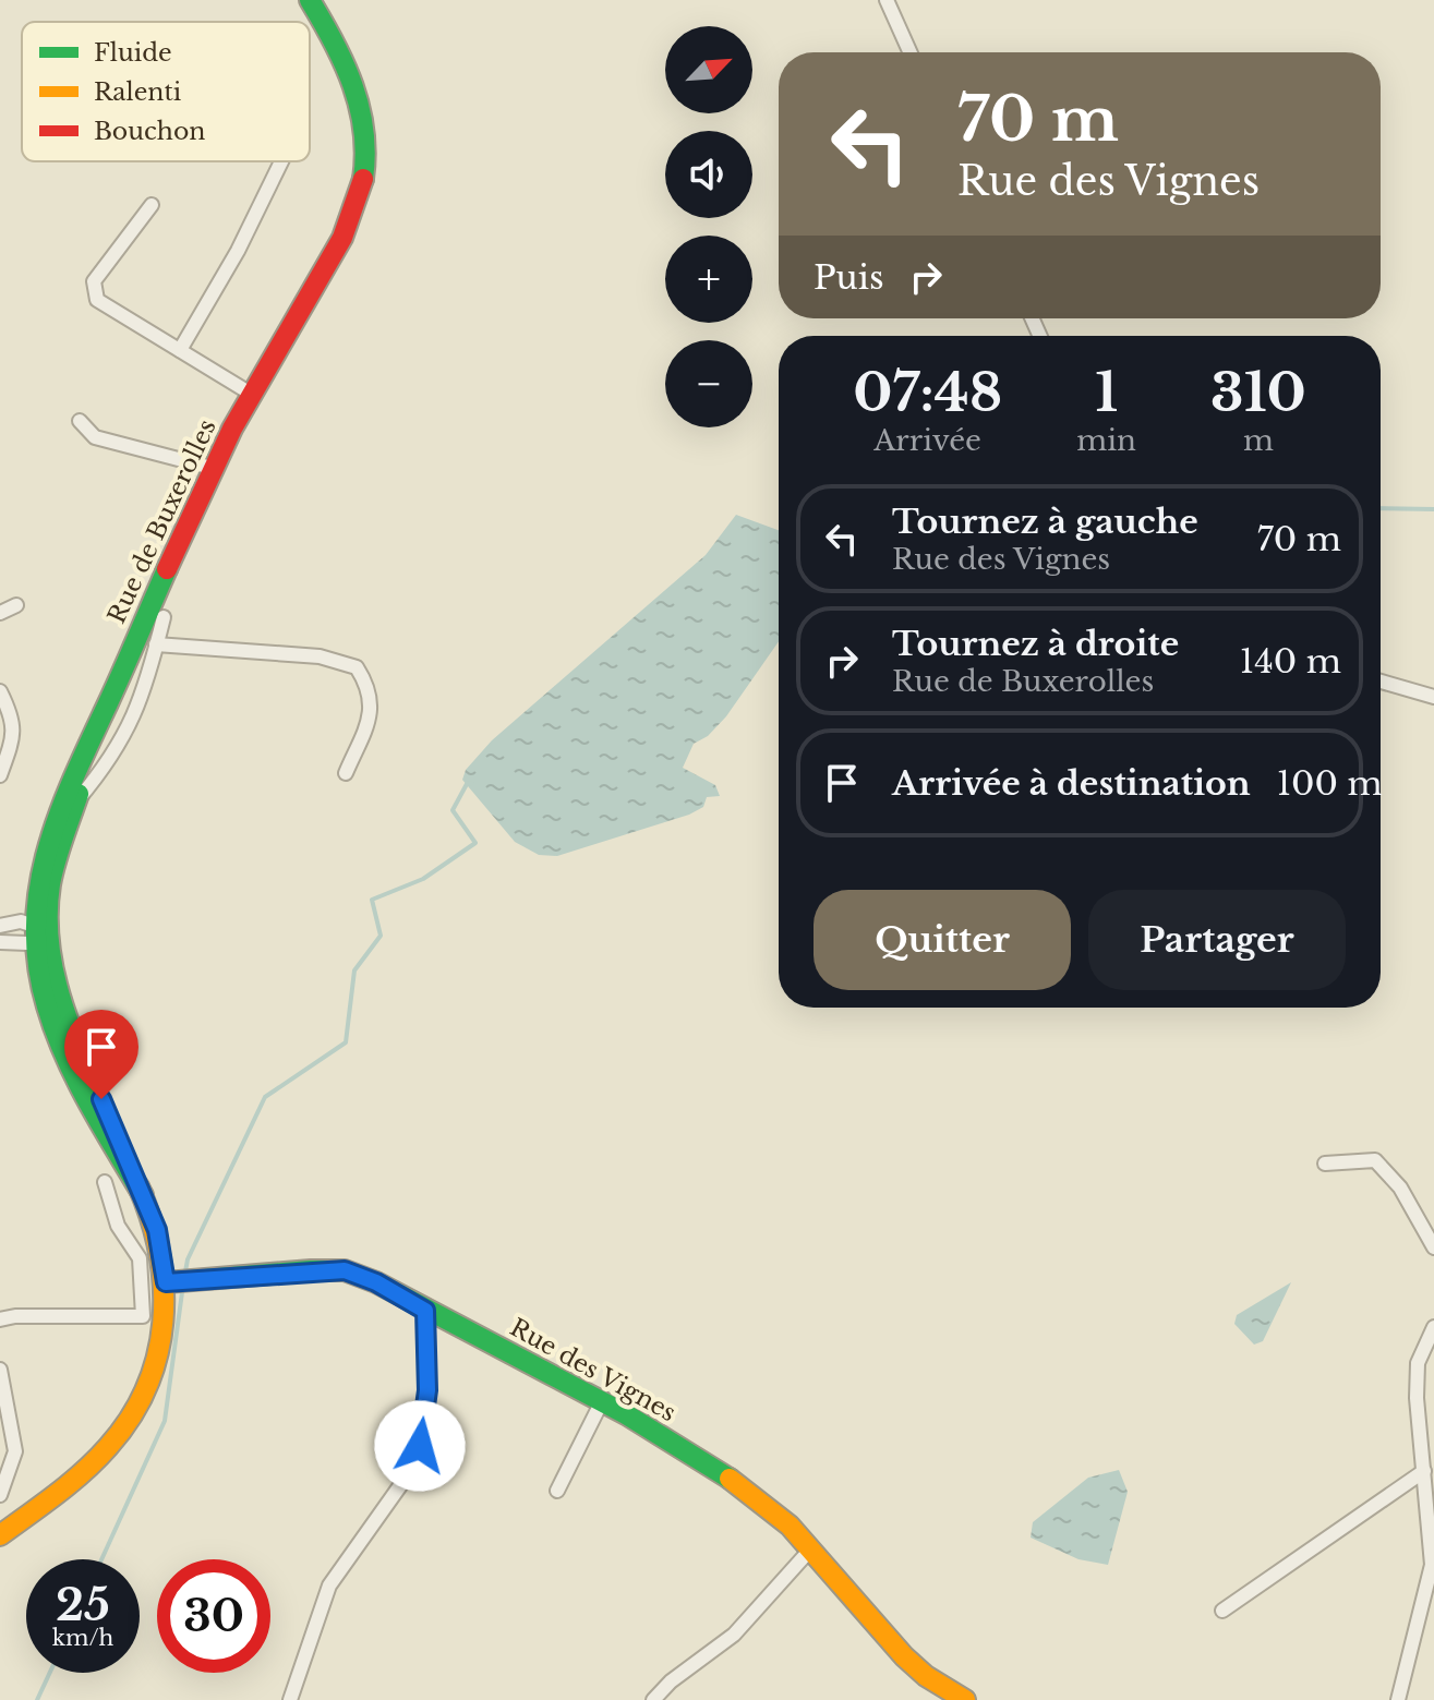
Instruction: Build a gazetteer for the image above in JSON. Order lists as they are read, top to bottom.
{
  "streets": {
    "street": ["Rue de Buxerolles", "Rue des Vignes"]
  },
  "crossings": [
    ["Rue de Buxerolles", "Rue des Vignes"]
  ],
  "legend": ["Fluide", "Ralenti", "Bouchon"],
  "north": "top right",
  "page": {
    "map_buttons": ["+", "−"],
    "turn": ["70 m", "Rue des Vignes"],
    "then": "Puis",
    "eta": [
      "07:48",
      "Arrivée",
      "1",
      "min",
      "310",
      "m"
    ],
    "list": [
      {
        "name": "Tournez à gauche",
        "note": "Rue des Vignes",
        "value": "70 m"
      },
      {
        "name": "Tournez à droite",
        "note": "Rue de Buxerolles",
        "value": "140 m"
      },
      {
        "name": "Arrivée à destination",
        "value": "100 m"
      }
    ],
    "buttons": ["Quitter", "Partager"],
    "speed": "25 km/h",
    "limit": "30"
  }
}
